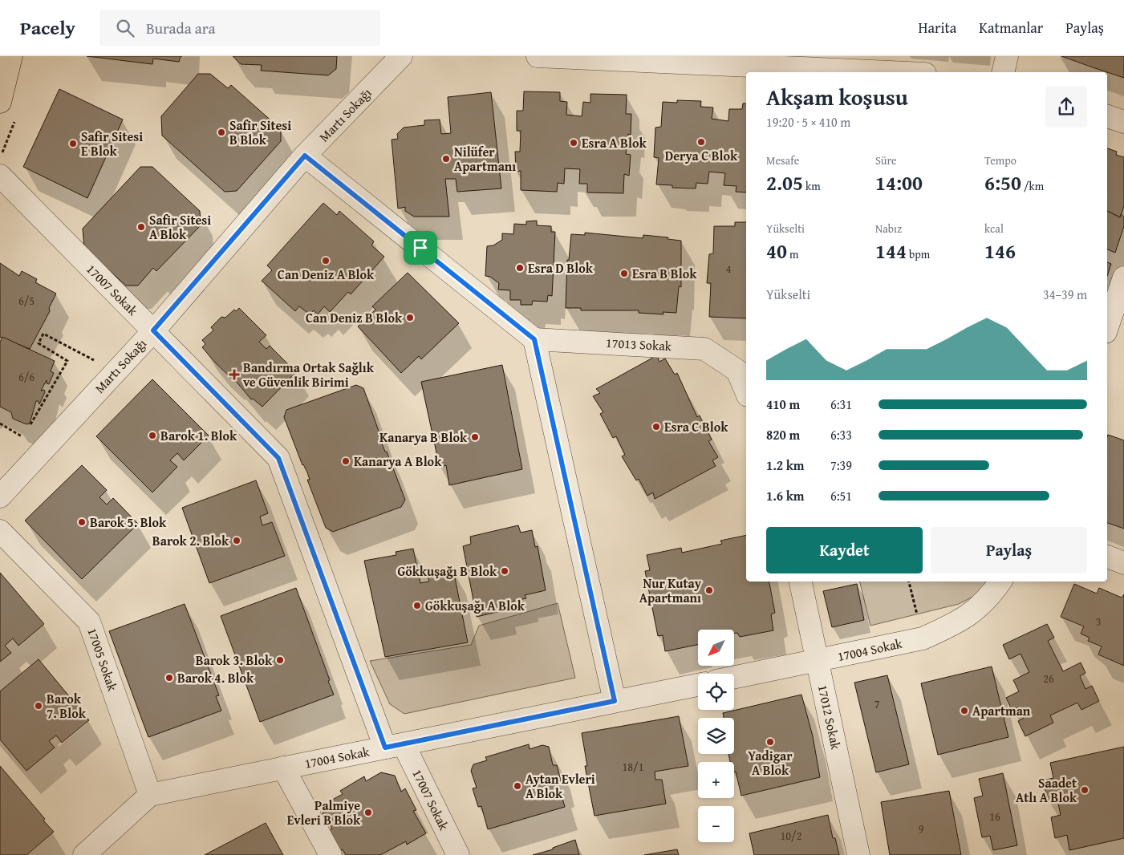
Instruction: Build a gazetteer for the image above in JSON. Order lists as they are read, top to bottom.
{
  "streets": {
    "street": [
      "Martı Sokağı",
      "17007 Sokak",
      "17013 Sokak",
      "17004 Sokak",
      "17005 Sokak",
      "17012 Sokak"
    ]
  },
  "crossings": [
    ["Martı Sokağı", "17007 Sokak"],
    ["17007 Sokak", "17004 Sokak"],
    ["17004 Sokak", "17005 Sokak"],
    ["17004 Sokak", "17012 Sokak"]
  ],
  "places": {
    "other": [
      "Safir Sitesi B Blok",
      "Derya C Blok",
      "Esra A Blok",
      "Safir Sitesi E Blok",
      "Nilüfer Apartmanı",
      "Safir Sitesi A Blok",
      "Can Deniz A Blok",
      "Esra D Blok",
      "Esra B Blok",
      "Can Deniz B Blok",
      "Esra C Blok",
      "Barok 1. Blok",
      "Kanarya B Blok",
      "Kanarya A Blok",
      "Barok 5. Blok",
      "Barok 2. Blok",
      "Gökkuşağı B Blok",
      "Nur Kutay Apartmanı",
      "Gökkuşağı A Blok",
      "Barok 3. Blok",
      "Barok 4. Blok",
      "Barok 7. Blok",
      "Apartman",
      "Yadigar A Blok",
      "Aytan Evleri A Blok",
      "Saadet Atlı A Blok",
      "Palmiye Evleri B Blok"
    ],
    "health": ["Bandırma Ortak Sağlık ve Güvenlik Birimi"]
  },
  "house_numbers": [
    "4",
    "6/5",
    "6/6",
    "3",
    "26",
    "7",
    "18/1",
    "16",
    "9",
    "10/2"
  ],
  "north": "bottom left",
  "page": {
    "header": "Pacely",
    "search": "Burada ara",
    "nav": ["Harita", "Katmanlar", "Paylaş"],
    "heading": ["Akşam koşusu", "19:20 · 5 × 410 m"],
    "stats": [
      ["Mesafe", "2.05 km"],
      ["Süre", "14:00"],
      ["Tempo", "6:50 /km"],
      ["Yükselti", "40 m"],
      ["Nabız", "144 bpm"],
      ["kcal", "146"]
    ],
    "chart": ["Yükselti", "34–39 m"],
    "list": [
      {
        "name": "410 m",
        "note": "6:31"
      },
      {
        "name": "820 m",
        "note": "6:33"
      },
      {
        "name": "1.2 km",
        "note": "7:39"
      },
      {
        "name": "1.6 km",
        "note": "6:51"
      }
    ],
    "buttons": ["Kaydet", "Paylaş"],
    "map_buttons": ["+", "−"]
  }
}
